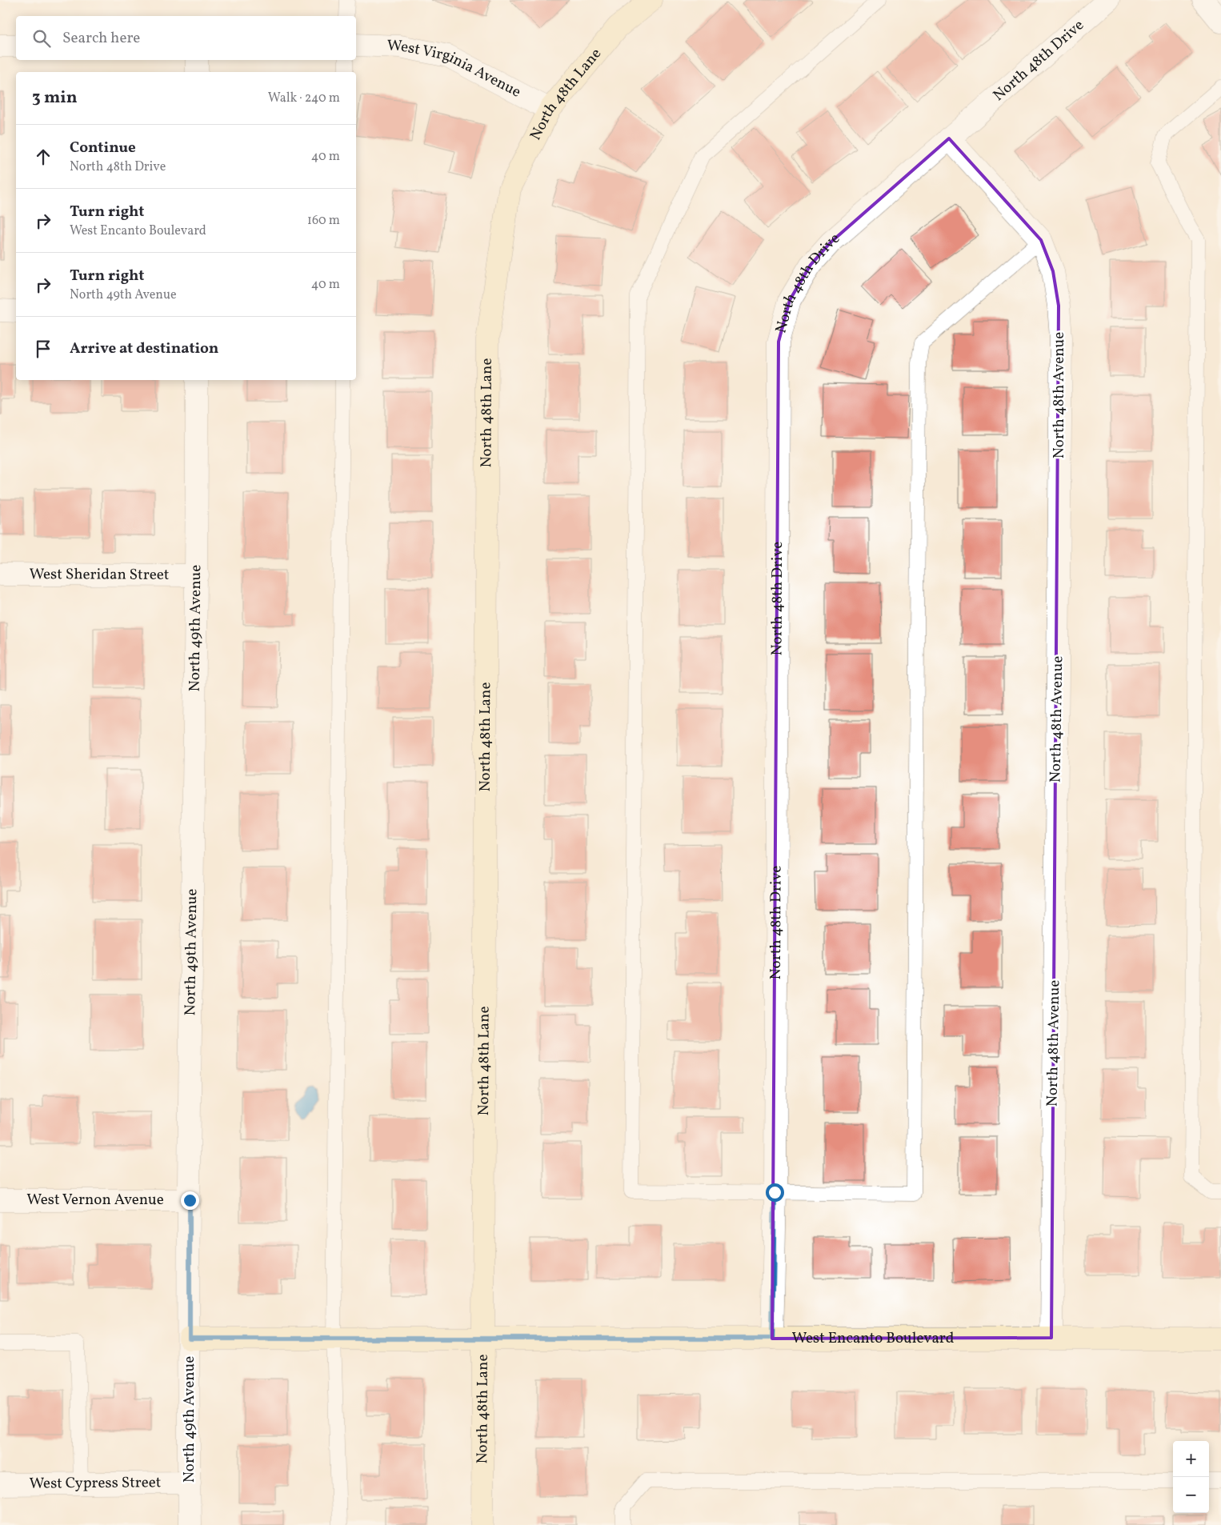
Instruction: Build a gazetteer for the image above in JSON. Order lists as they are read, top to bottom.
{
  "streets": {
    "street": [
      "North 48th Drive",
      "West Virginia Avenue",
      "North 48th Lane",
      "North 48th Avenue",
      "West Sheridan Street",
      "North 49th Avenue",
      "West Vernon Avenue",
      "West Encanto Boulevard",
      "West Cypress Street"
    ]
  },
  "crossings": [
    ["North 48th Drive", "North 48th Avenue"],
    ["North 48th Drive", "West Encanto Boulevard"],
    ["West Virginia Avenue", "North 48th Lane"],
    ["North 48th Lane", "West Encanto Boulevard"],
    ["North 48th Avenue", "West Encanto Boulevard"],
    ["West Sheridan Street", "North 49th Avenue"],
    ["North 49th Avenue", "West Vernon Avenue"],
    ["North 49th Avenue", "West Encanto Boulevard"],
    ["North 49th Avenue", "West Cypress Street"]
  ],
  "page": {
    "search": "Search here",
    "heading": ["3 min", "Walk · 240 m"],
    "list": [
      ["Continue", "North 48th Drive", "40 m"],
      ["Turn right", "West Encanto Boulevard", "160 m"],
      ["Turn right", "North 49th Avenue", "40 m"],
      "Arrive at destination"
    ],
    "map_buttons": ["+", "−"]
  }
}
